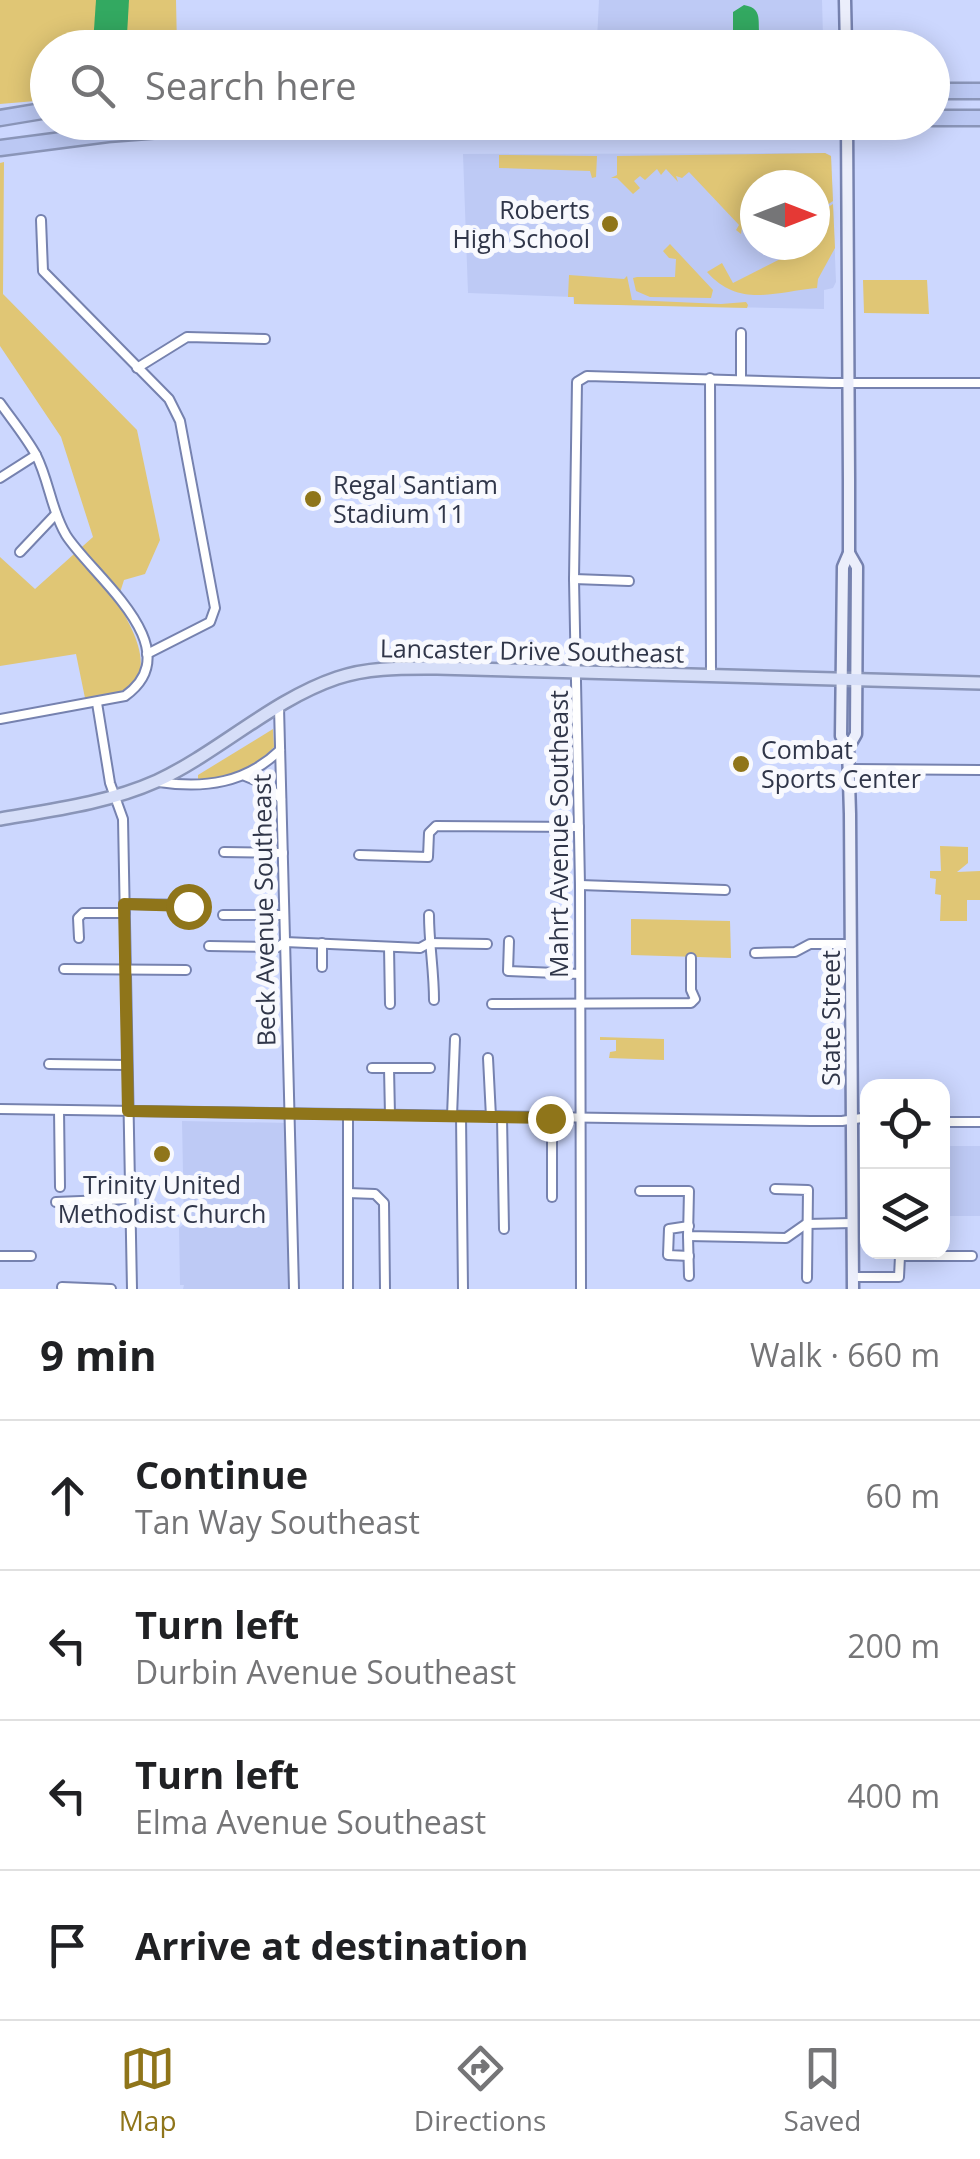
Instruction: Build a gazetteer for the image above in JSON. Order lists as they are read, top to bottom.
{
  "streets": {
    "main road": ["Lancaster Drive Southeast", "State Street"],
    "street": ["Mahrt Avenue Southeast", "Beck Avenue Southeast"]
  },
  "crossings": [
    ["Lancaster Drive Southeast", "Mahrt Avenue Southeast"],
    ["Lancaster Drive Southeast", "Beck Avenue Southeast"],
    ["Lancaster Drive Southeast", "State Street"]
  ],
  "places": [
    "Roberts High School",
    "Regal Santiam Stadium 11",
    "Combat Sports Center",
    "Trinity United Methodist Church"
  ],
  "north": "right",
  "page": {
    "search": "Search here",
    "heading": ["9 min", "Walk · 660 m"],
    "list": [
      ["Continue", "Tan Way Southeast", "60 m"],
      ["Turn left", "Durbin Avenue Southeast", "200 m"],
      ["Turn left", "Elma Avenue Southeast", "400 m"],
      "Arrive at destination"
    ],
    "nav": ["Map", "Directions", "Saved"]
  }
}
